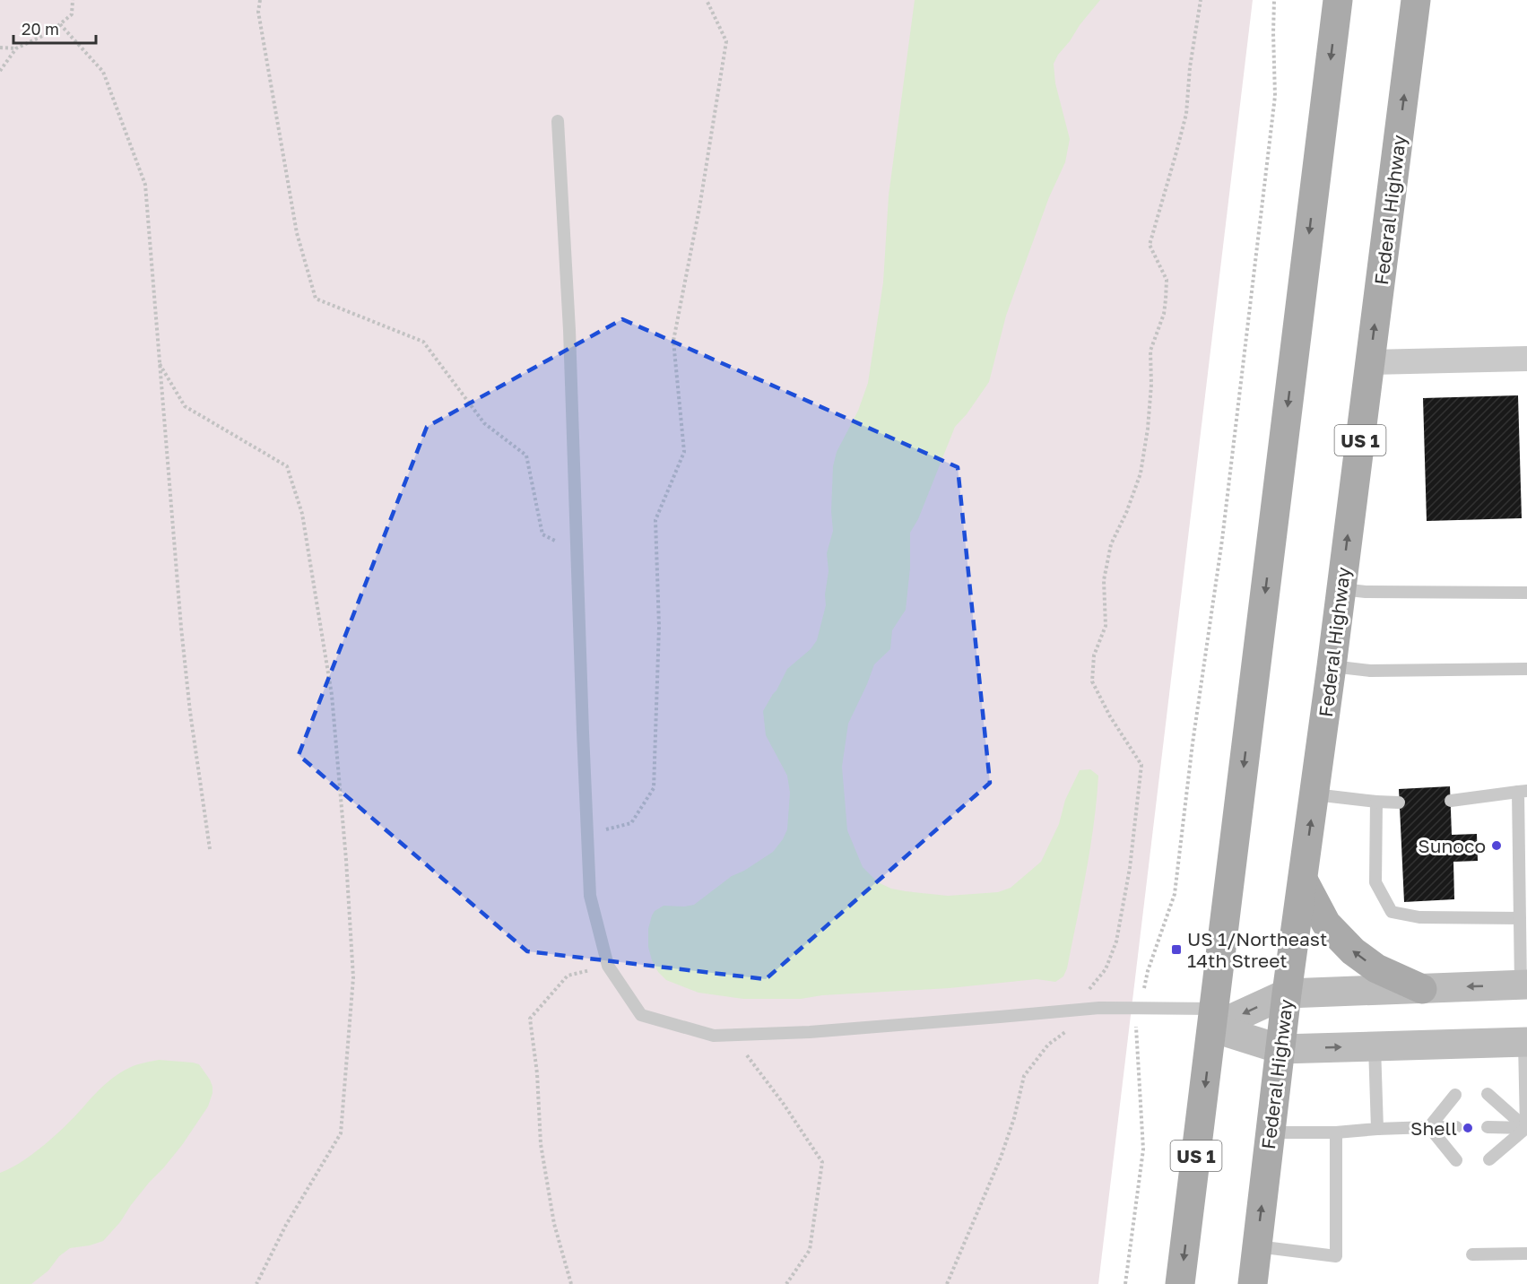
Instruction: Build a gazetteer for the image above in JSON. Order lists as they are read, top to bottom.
{
  "streets": {
    "main road": ["Federal Highway", "US 1"]
  },
  "places": {
    "other": ["Sunoco", "Shell"],
    "transit": ["US 1/Northeast 14th Street"]
  },
  "scale_bar": "20 m"
}
